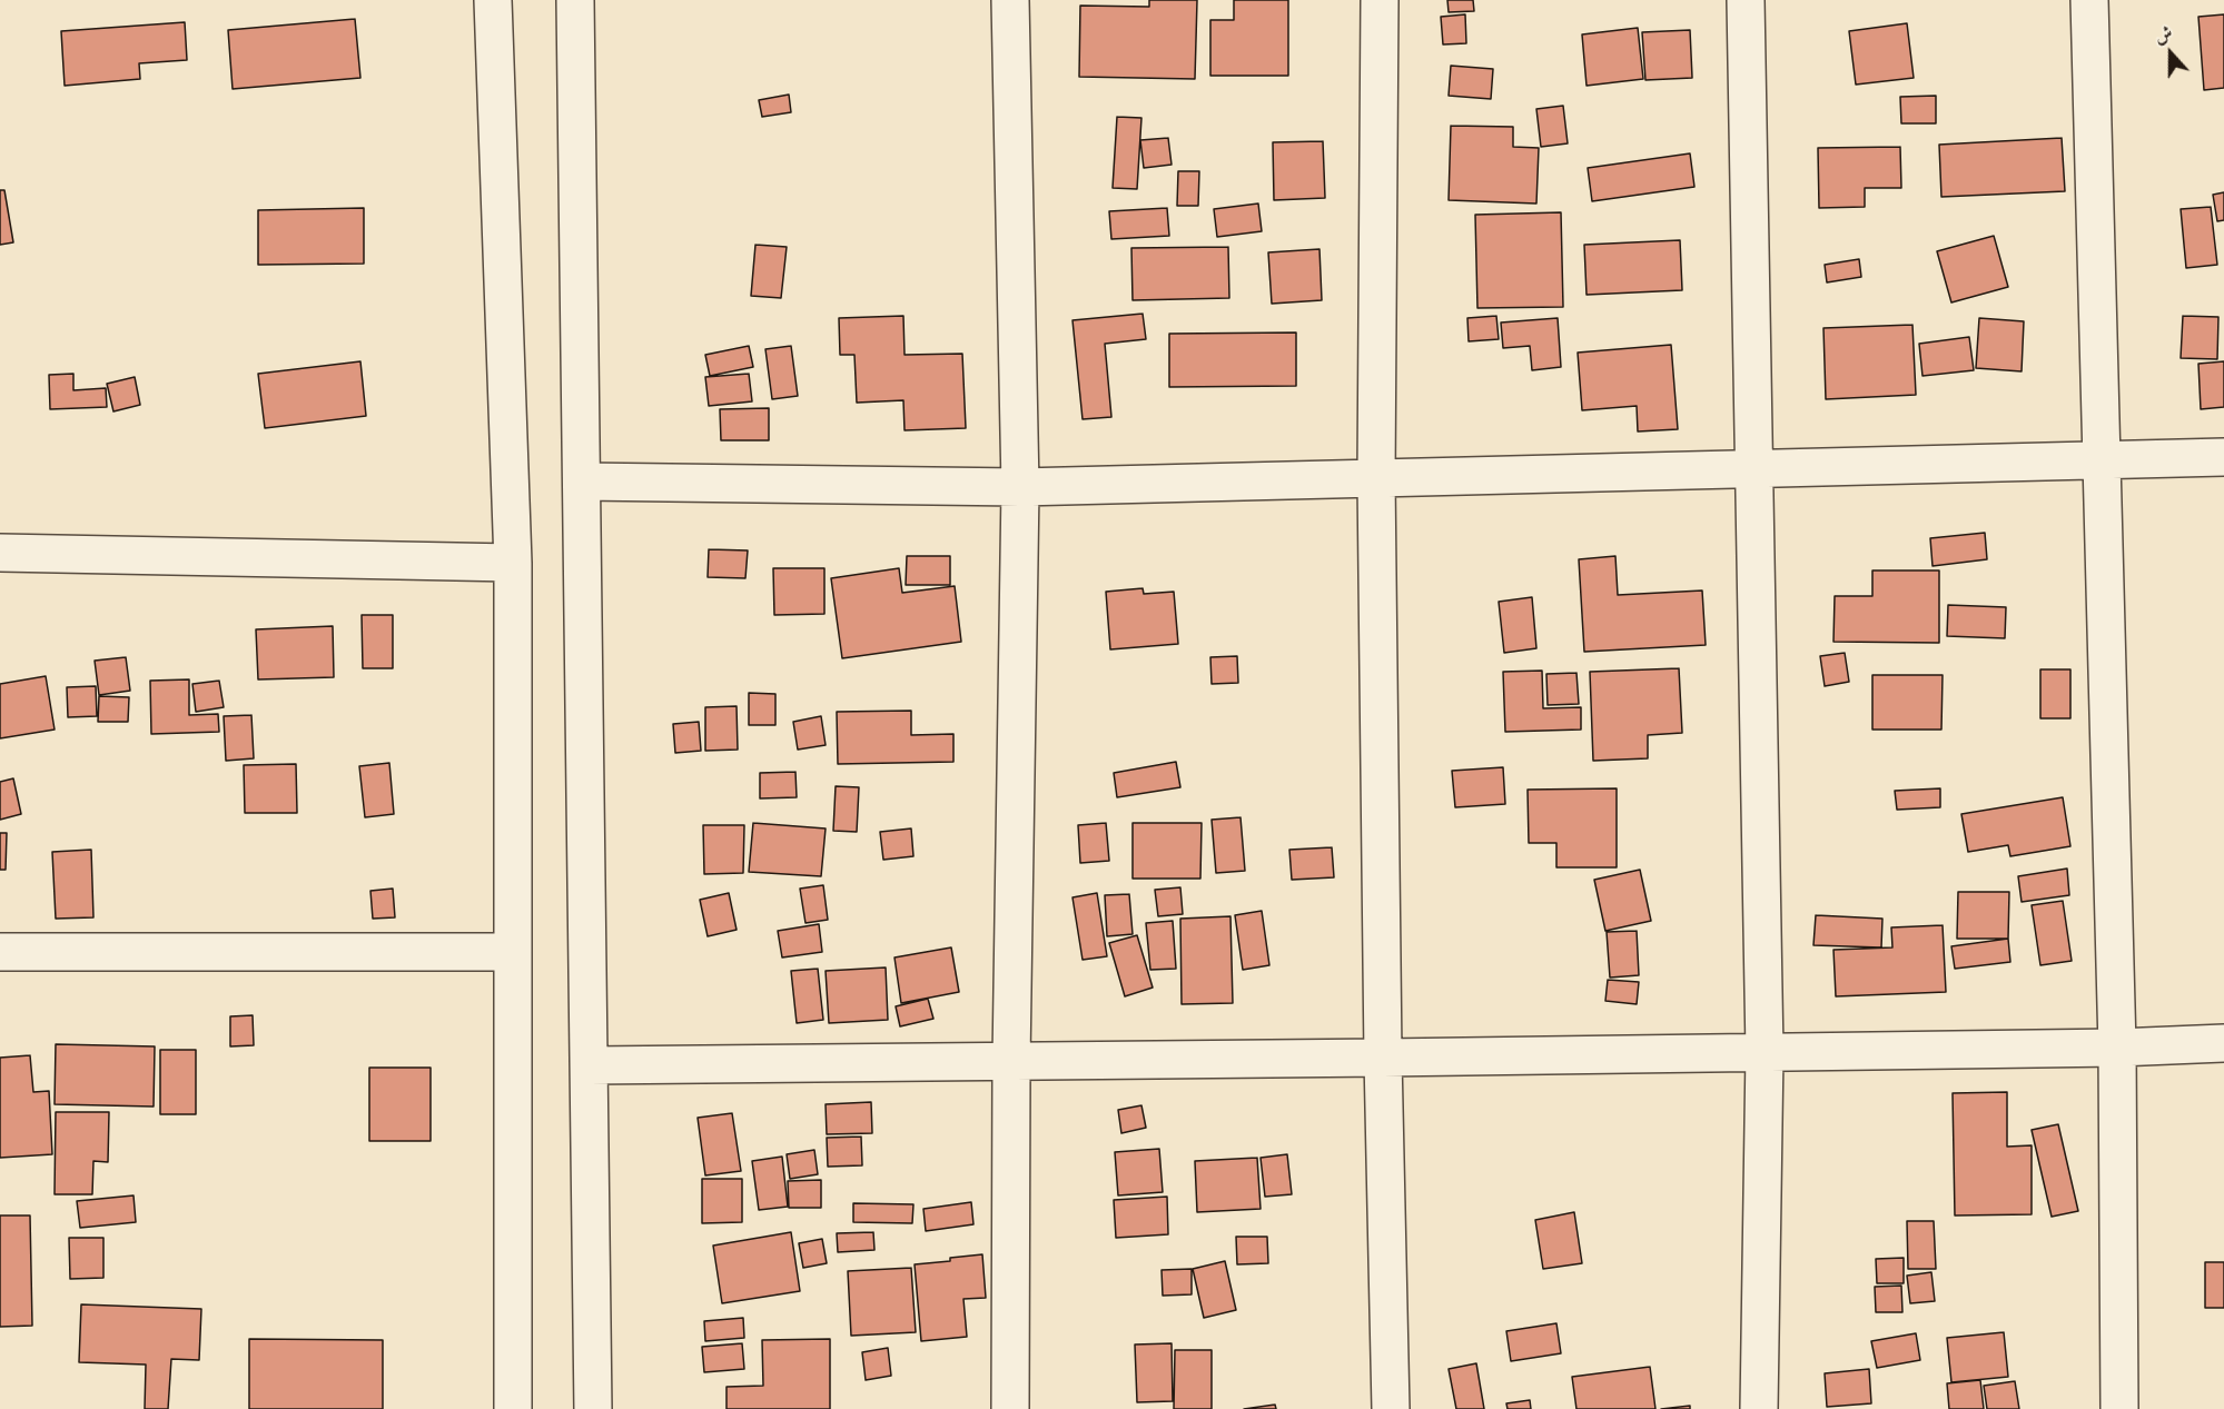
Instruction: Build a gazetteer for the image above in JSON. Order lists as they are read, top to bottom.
{
  "north": "top"
}
